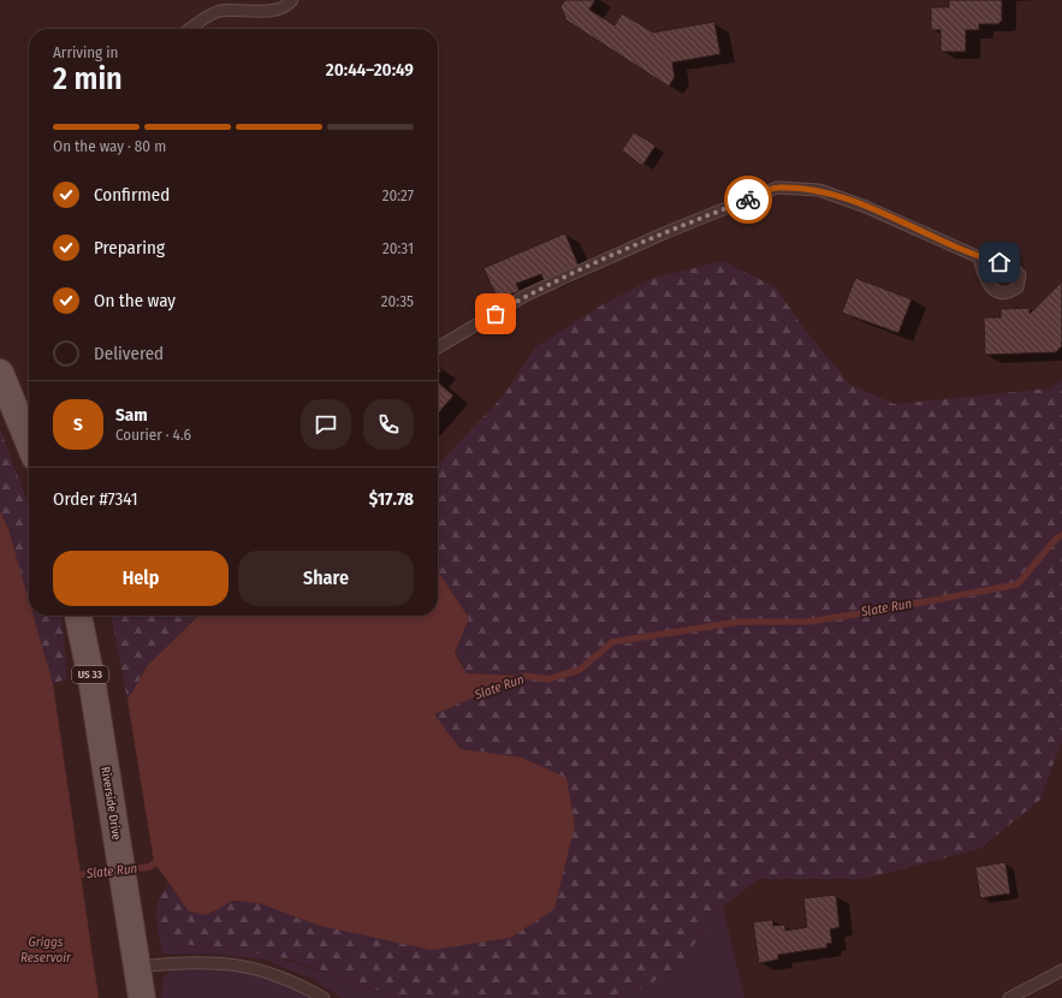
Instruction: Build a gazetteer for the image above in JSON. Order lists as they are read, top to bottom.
{
  "streets": {
    "main road": ["US 33", "Riverside Drive"]
  },
  "water": ["Slate Run", "Griggs Reservoir"],
  "page": {
    "heading": ["2 min", "Arriving in", "20:44–20:49"],
    "panel": [
      "Sam",
      "Courier · 4.6",
      "Order #7341",
      "$17.78"
    ],
    "bar": "On the way · 80 m",
    "list": [
      ["Confirmed", "20:27"],
      ["Preparing", "20:31"],
      ["On the way", "20:35"],
      "Delivered"
    ],
    "round": "S",
    "buttons": ["Help", "Share"]
  }
}
